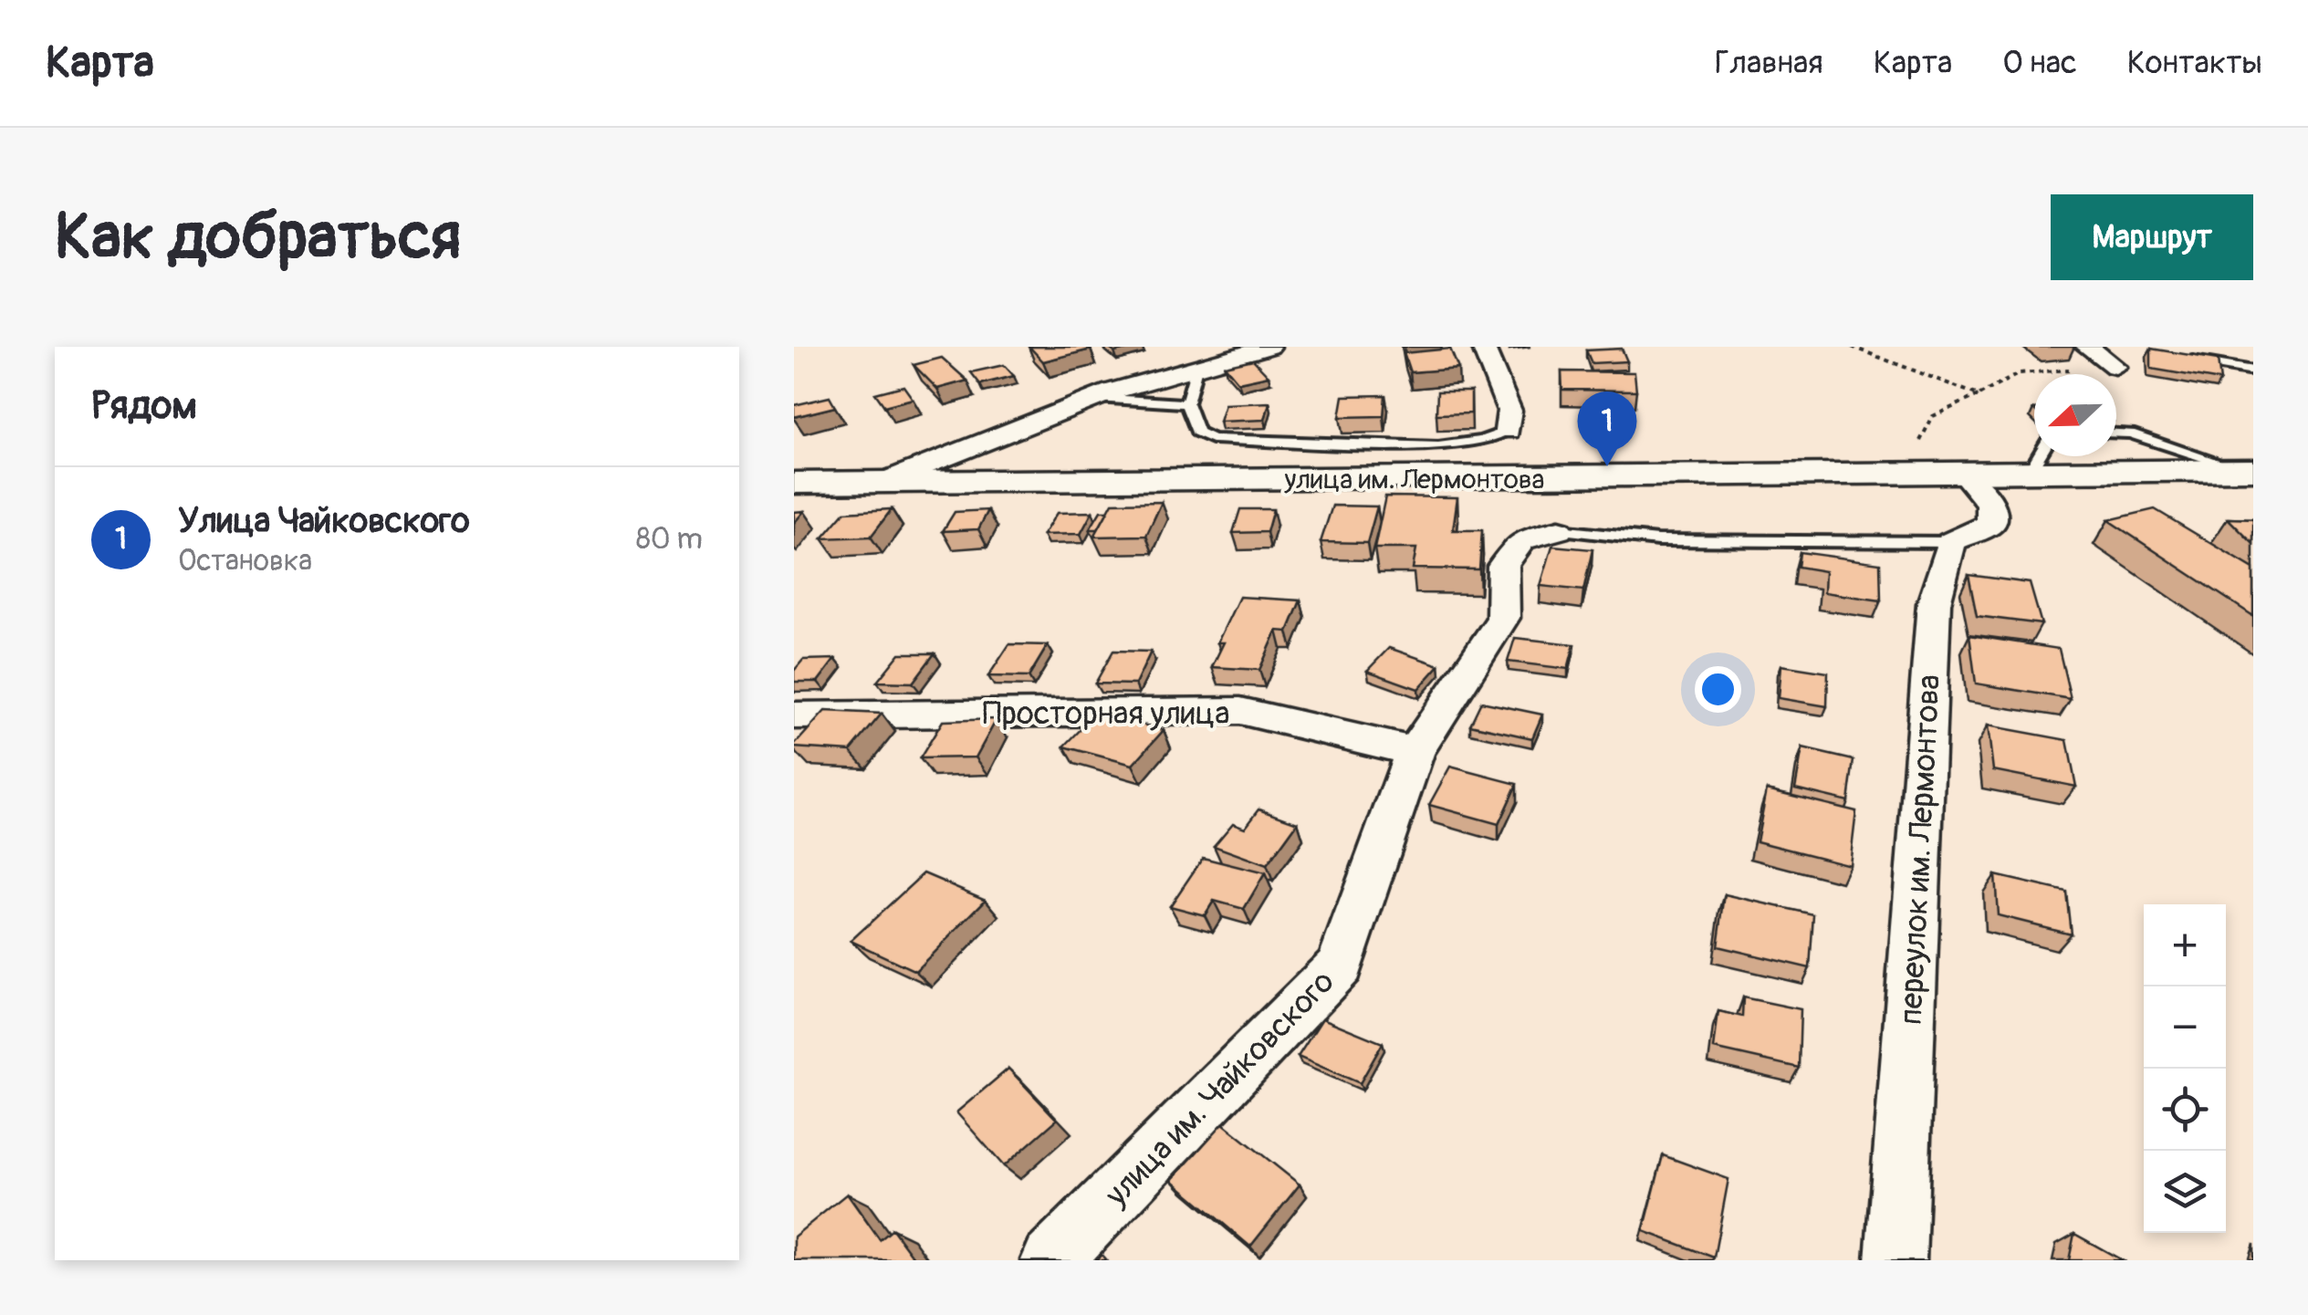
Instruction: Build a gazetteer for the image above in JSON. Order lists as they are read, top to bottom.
{
  "streets": {
    "highway": ["улица им. Лермонтова"],
    "street": ["Просторная улица", "переулок им. Лермонтова", "улица им. Чайковского"]
  },
  "crossings": [
    ["Просторная улица", "улица им. Чайковского"]
  ],
  "north": "left",
  "page": {
    "header": "Карта",
    "nav": [
      "Главная",
      "Карта",
      "О нас",
      "Контакты"
    ],
    "buttons": "Маршрут",
    "title": "Как добраться",
    "heading": "Рядом",
    "pins": "1",
    "list": [
      {
        "mark": "1",
        "name": "Улица Чайковского",
        "note": "Остановка",
        "value": "80 m"
      }
    ],
    "map_buttons": ["+", "−"]
  }
}
